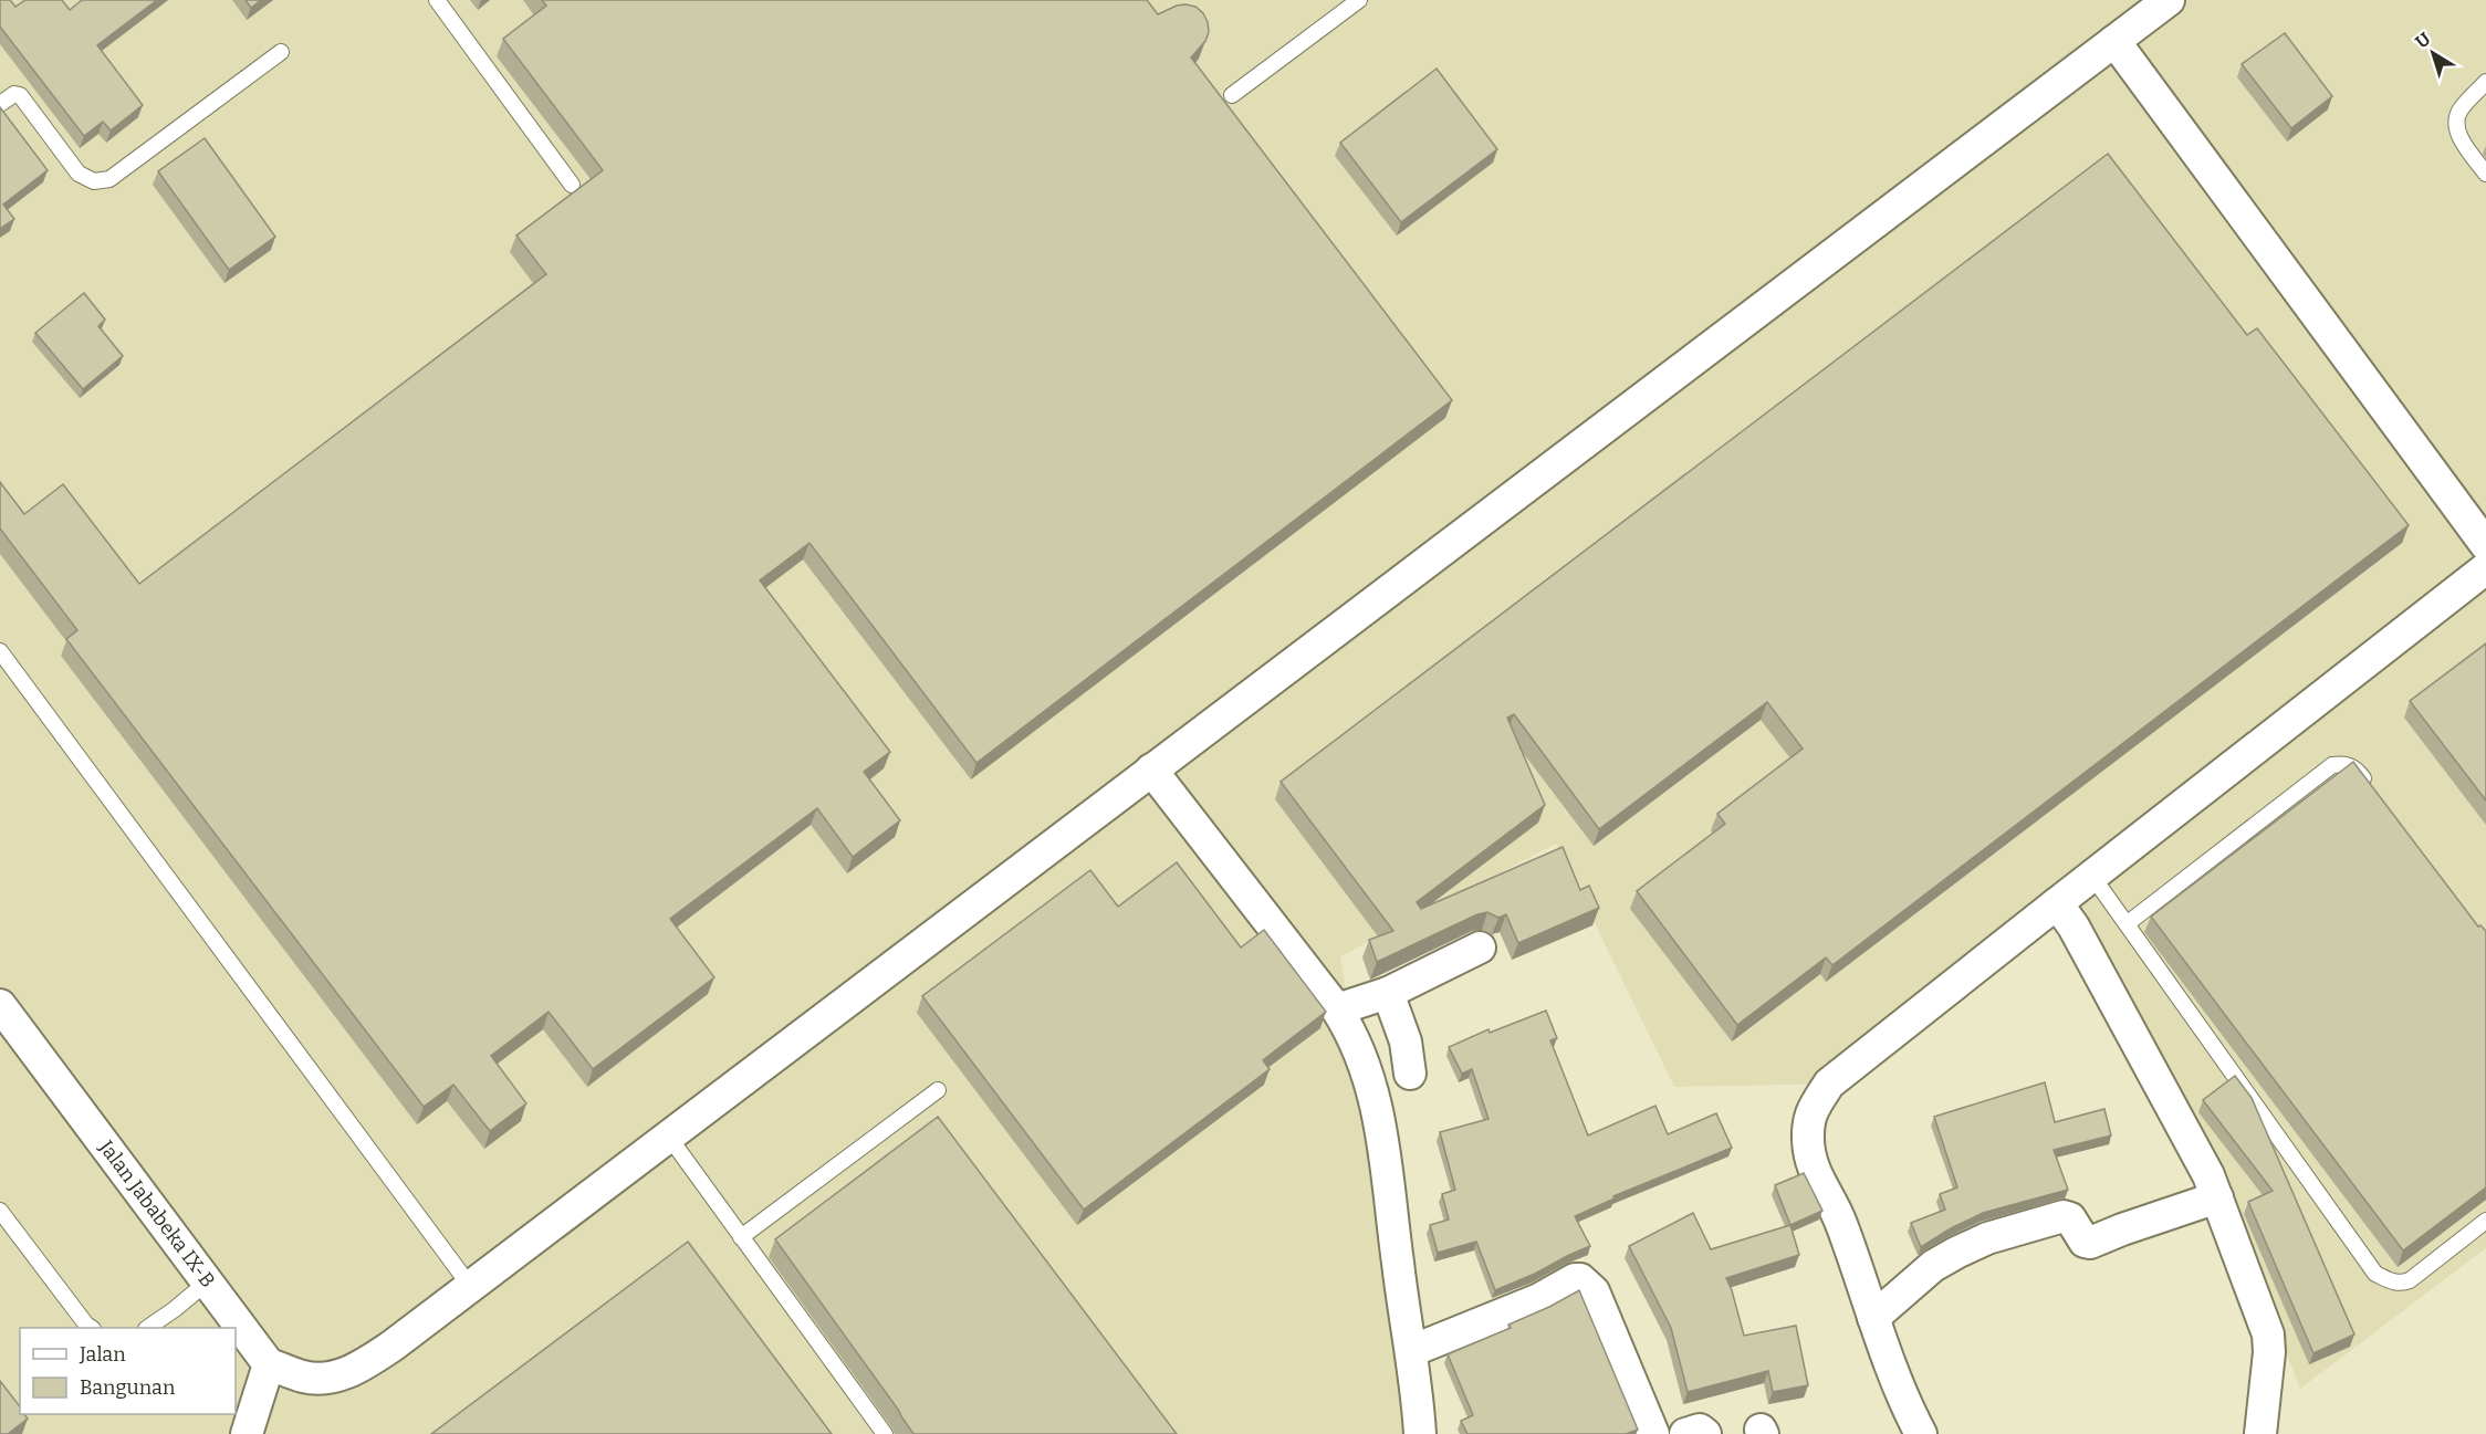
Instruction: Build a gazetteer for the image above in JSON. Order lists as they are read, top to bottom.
{
  "streets": {
    "street": ["Jalan Jababeka IX-B"]
  },
  "legend": ["Jalan", "Bangunan"],
  "north": "top left"
}
